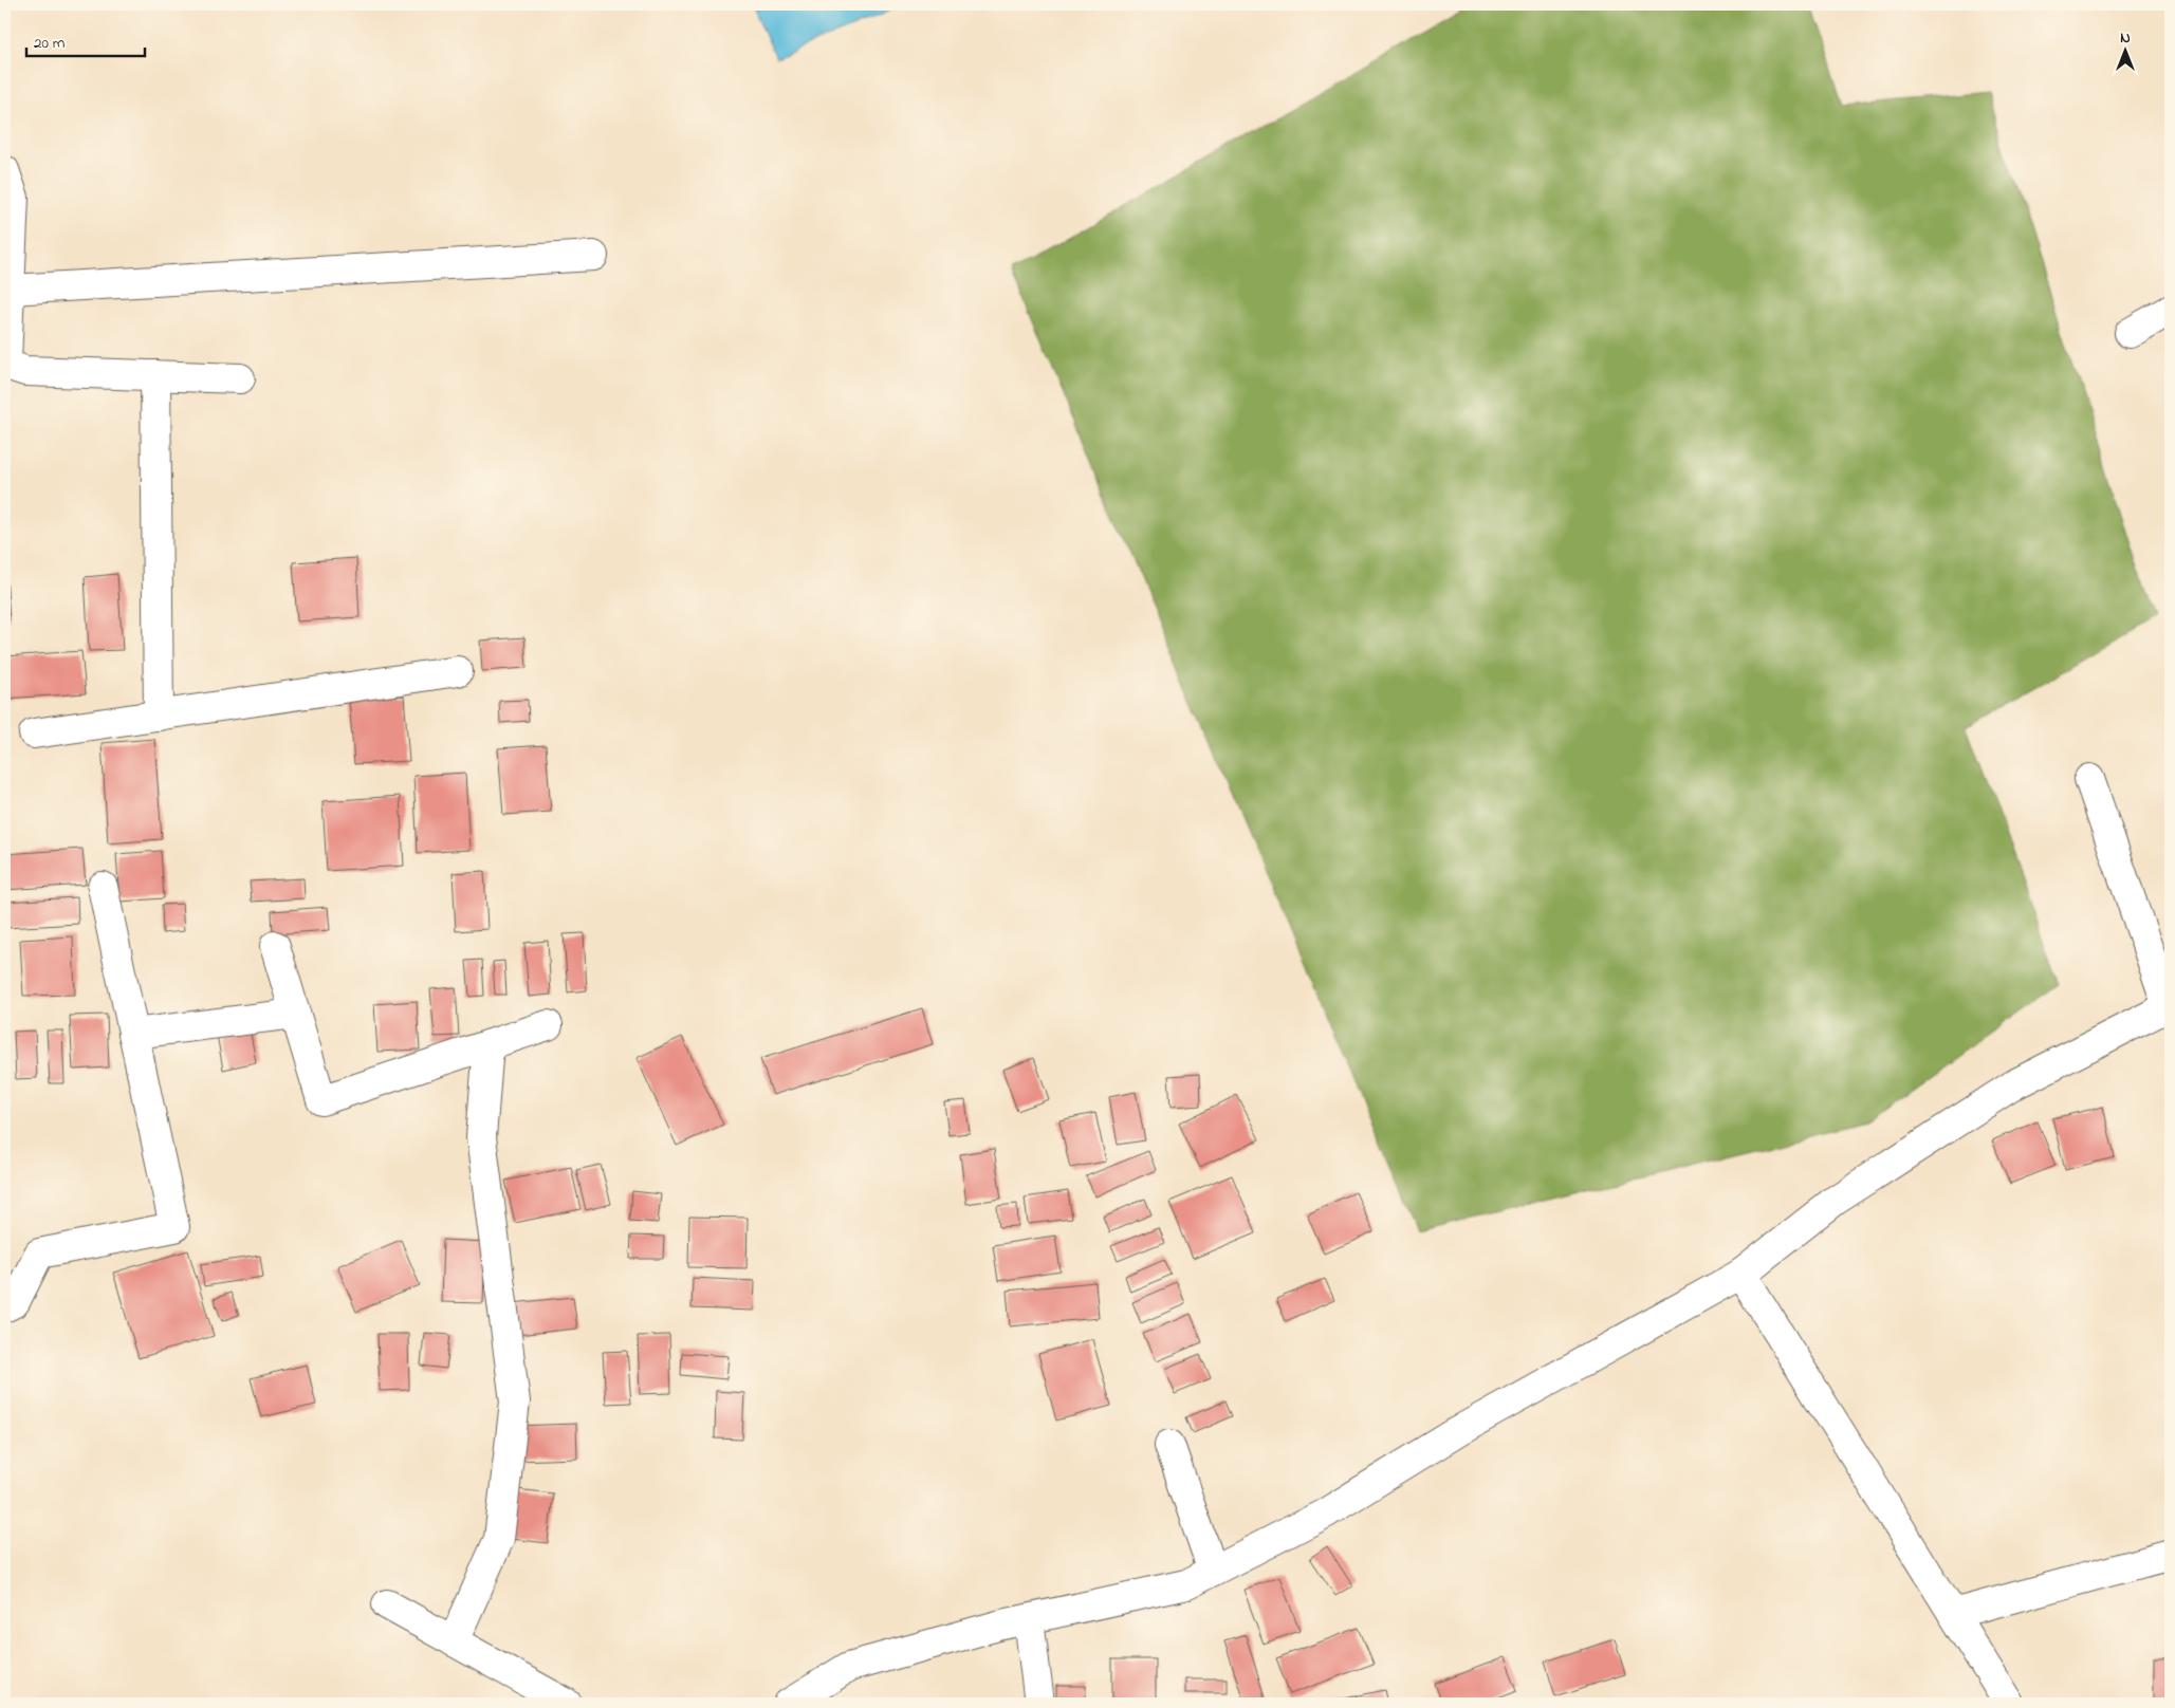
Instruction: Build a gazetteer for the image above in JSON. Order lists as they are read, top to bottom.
{
  "scale_bar": "20 m",
  "north": "top"
}
